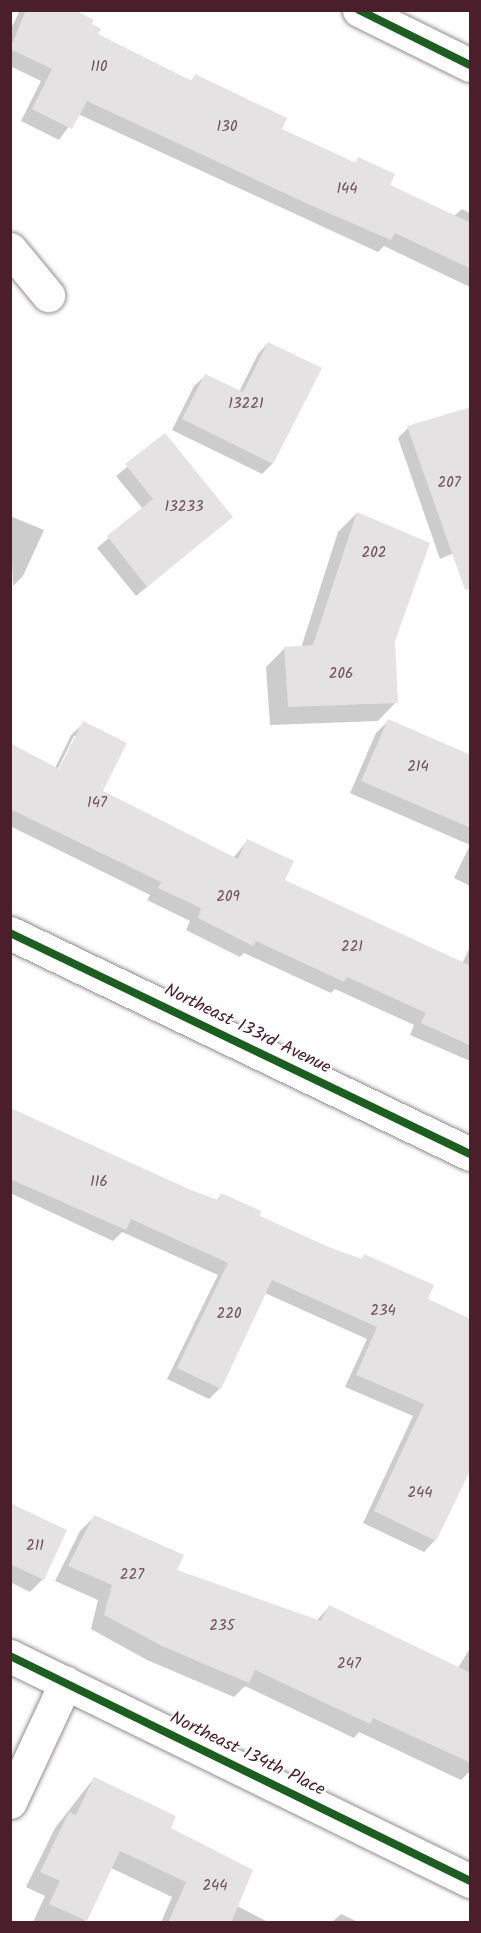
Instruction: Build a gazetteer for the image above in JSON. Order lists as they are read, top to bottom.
{
  "streets": {
    "street": ["Northeast 133rd Avenue", "Northeast 134th Place"]
  },
  "house_numbers": [
    "110",
    "130",
    "144",
    "13221",
    "207",
    "13233",
    "202",
    "206",
    "214",
    "147",
    "209",
    "221",
    "116",
    "234",
    "220",
    "244",
    "211",
    "227",
    "235",
    "247",
    "244"
  ]
}
